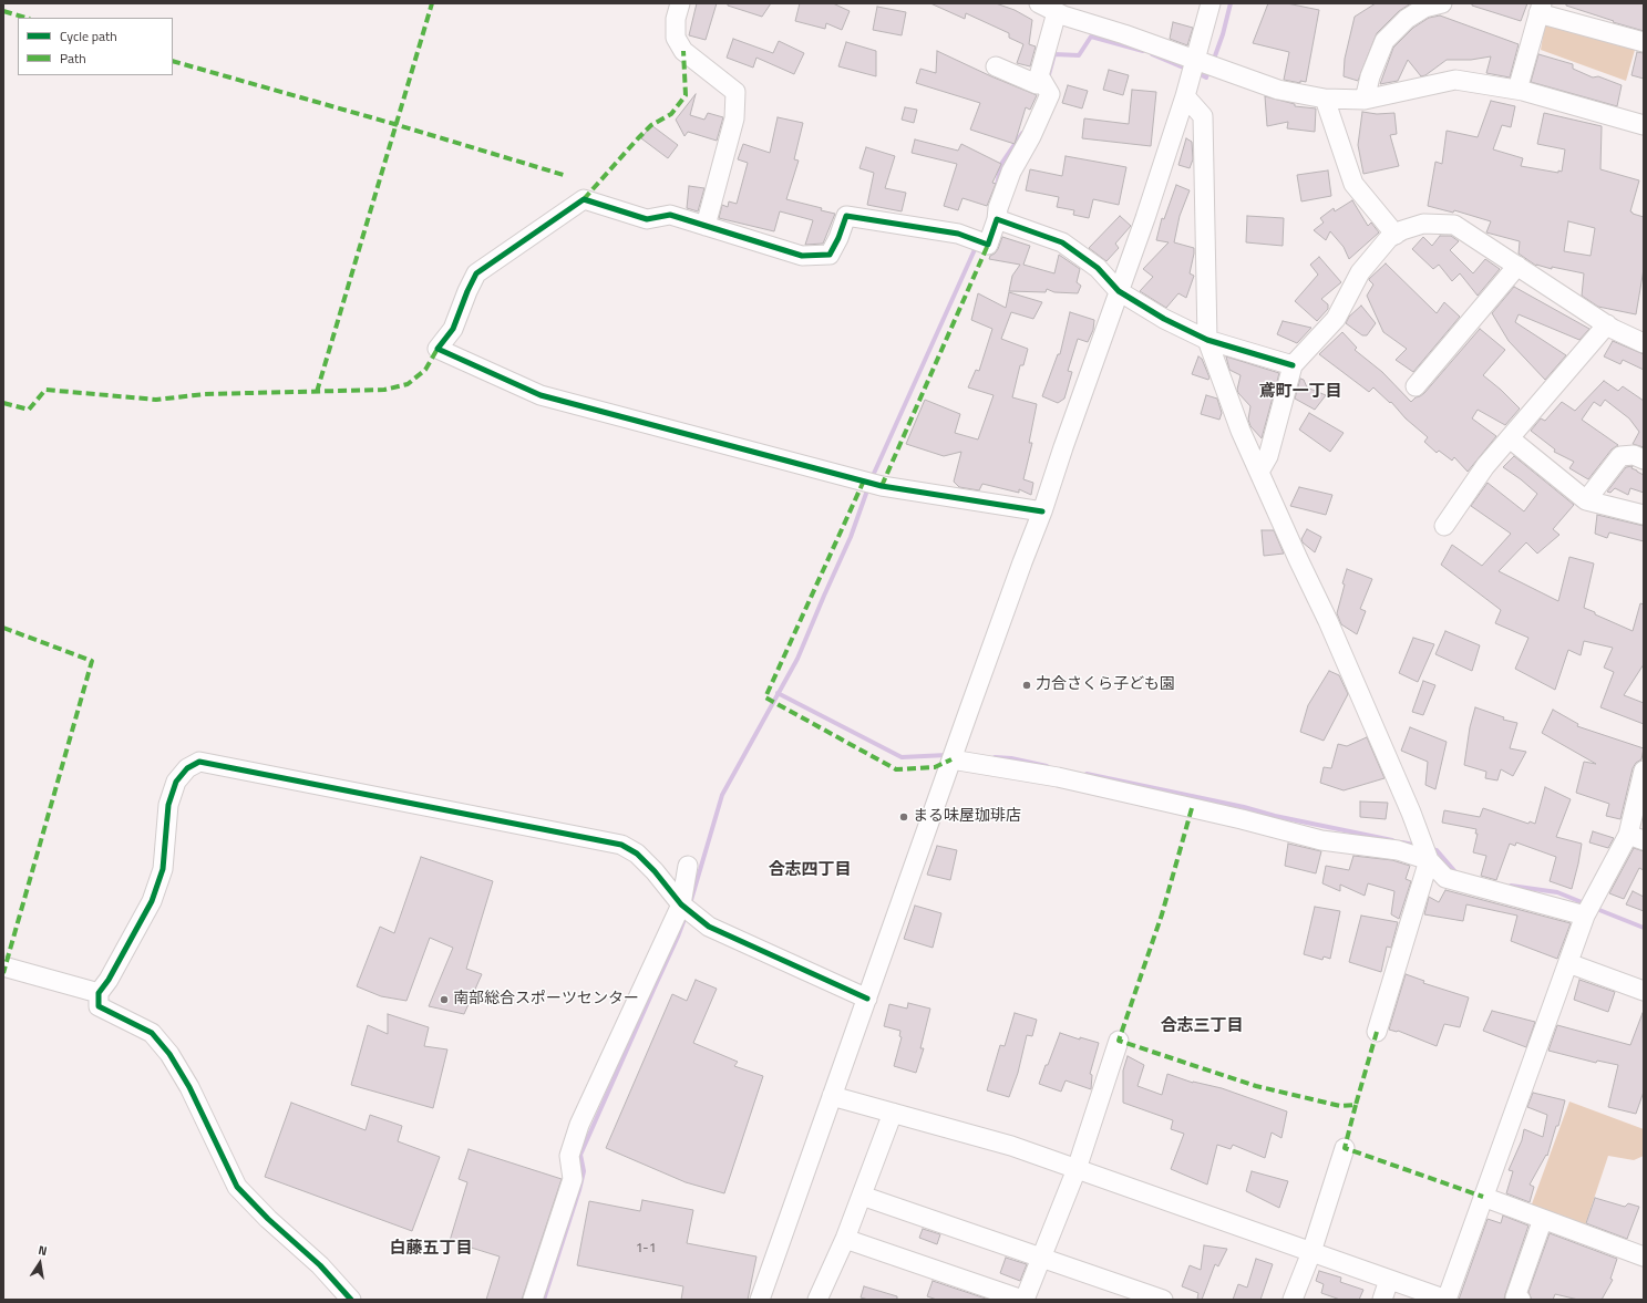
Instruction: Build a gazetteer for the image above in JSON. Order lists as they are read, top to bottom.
{
  "districts": [
    "鳶町一丁目",
    "合志四丁目",
    "合志三丁目",
    "白藤五丁目"
  ],
  "places": ["力合さくら子ども園", "まる味屋珈琲店", "南部総合スポーツセンター"],
  "house_numbers": ["1-1"],
  "legend": ["Cycle path", "Path"],
  "north": "top"
}
